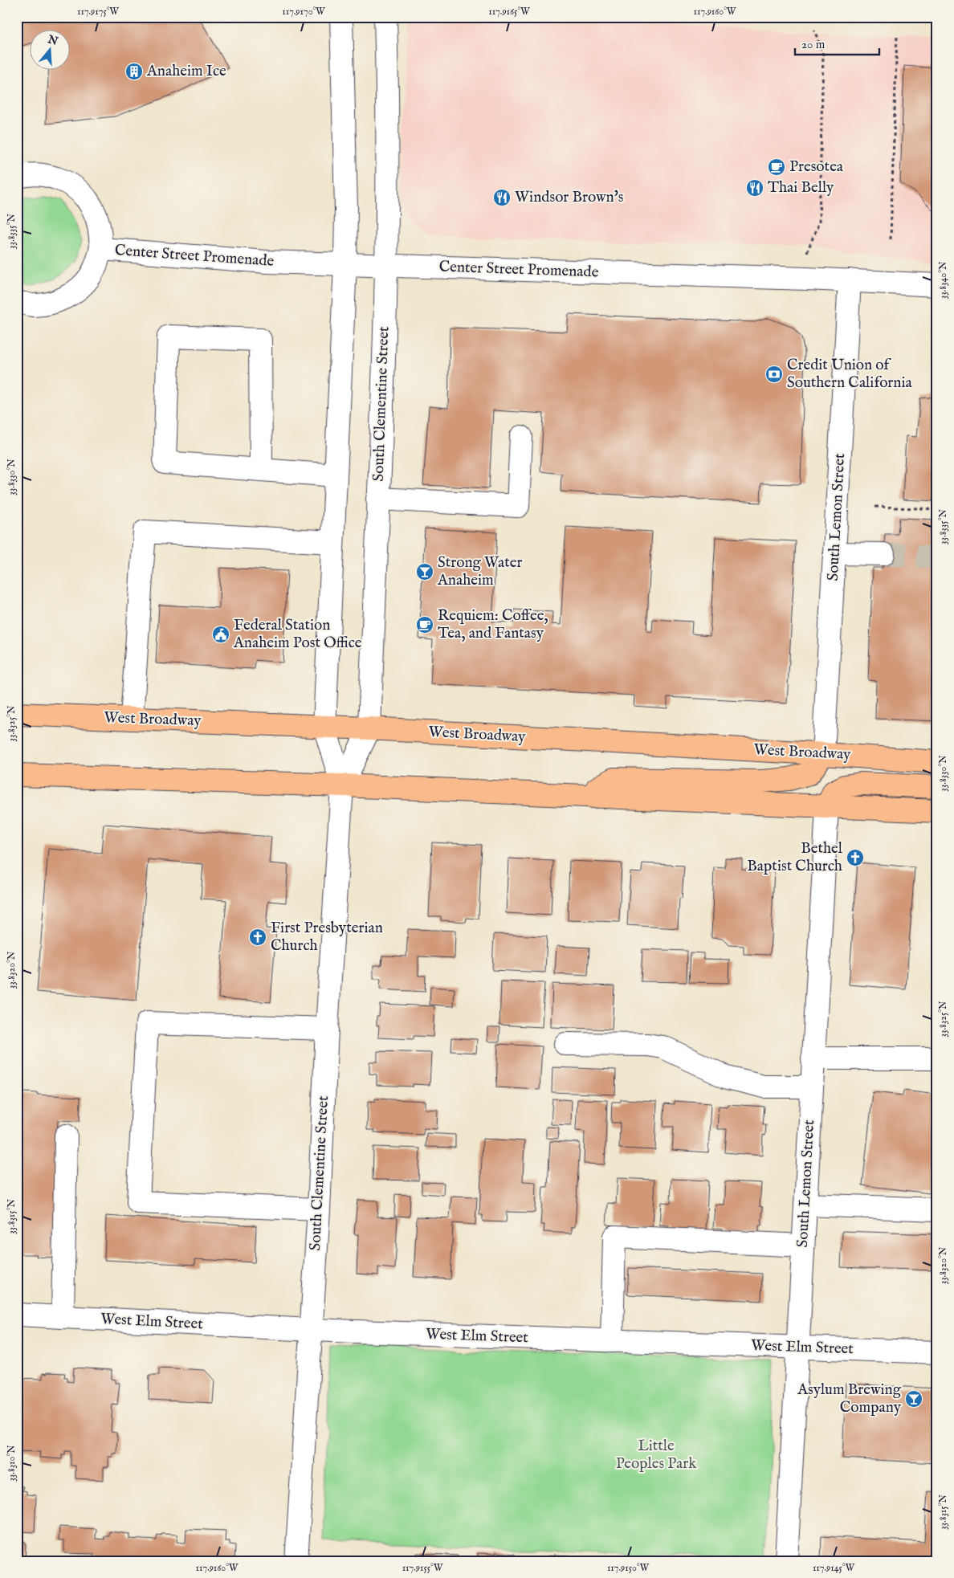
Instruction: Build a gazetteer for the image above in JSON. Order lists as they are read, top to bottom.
{
  "streets": {
    "main road": ["West Broadway"],
    "street": [
      "Center Street Promenade",
      "South Clementine Street",
      "South Lemon Street",
      "West Elm Street"
    ]
  },
  "crossings": [
    ["Center Street Promenade", "South Clementine Street"],
    ["Center Street Promenade", "South Lemon Street"],
    ["South Clementine Street", "West Broadway"],
    ["South Clementine Street", "West Elm Street"],
    ["South Lemon Street", "West Broadway"],
    ["South Lemon Street", "West Elm Street"]
  ],
  "parks": ["Little Peoples Park"],
  "places": {
    "building": ["Anaheim Ice"],
    "cafe": ["Presotea", "Requiem: Coffee, Tea, and Fantasy"],
    "restaurant": ["Thai Belly", "Windsor Brown's"],
    "bank": ["Credit Union of Southern California"],
    "bar": ["Strong Water Anaheim", "Asylum Brewing Company"],
    "public building": ["Federal Station Anaheim Post Office"],
    "church": ["Bethel Baptist Church", "First Presbyterian Church"]
  },
  "scale_bar": "20 m",
  "north": "top",
  "coordinates": [
    "117.9175°W",
    "117.9170°W",
    "117.9165°W",
    "117.9160°W",
    "33.8335°N",
    "33.8340°N",
    "33.8330°N",
    "33.8325°N",
    "33.8320°N",
    "33.8315°N",
    "33.8310°N",
    "117.9155°W",
    "117.9150°W",
    "117.9145°W"
  ]
}
